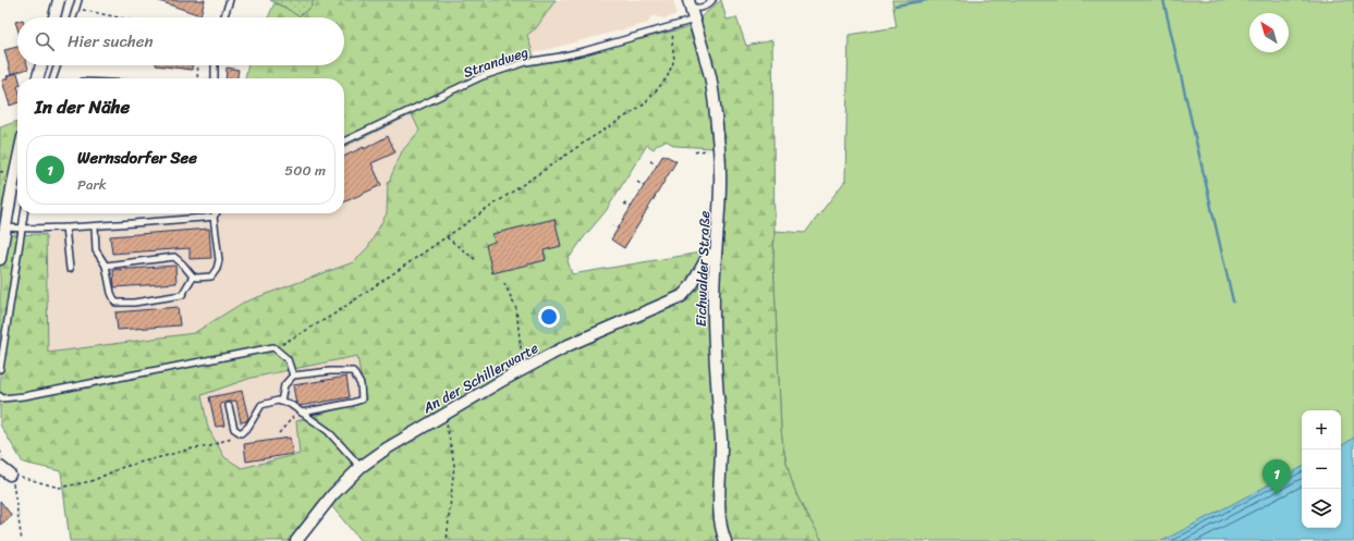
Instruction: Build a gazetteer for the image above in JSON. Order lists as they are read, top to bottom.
{
  "streets": {
    "street": ["Eichwalder Straße", "An der Schillerwarte"],
    "lane": ["Strandweg"]
  },
  "crossings": [
    ["Strandweg", "Eichwalder Straße"],
    ["Eichwalder Straße", "An der Schillerwarte"]
  ],
  "north": "top left",
  "page": {
    "search": "Hier suchen",
    "heading": "In der Nähe",
    "list": [
      {
        "mark": "1",
        "name": "Wernsdorfer See",
        "note": "Park",
        "value": "500 m"
      }
    ],
    "map_buttons": ["+", "−"],
    "pins": "1"
  }
}
